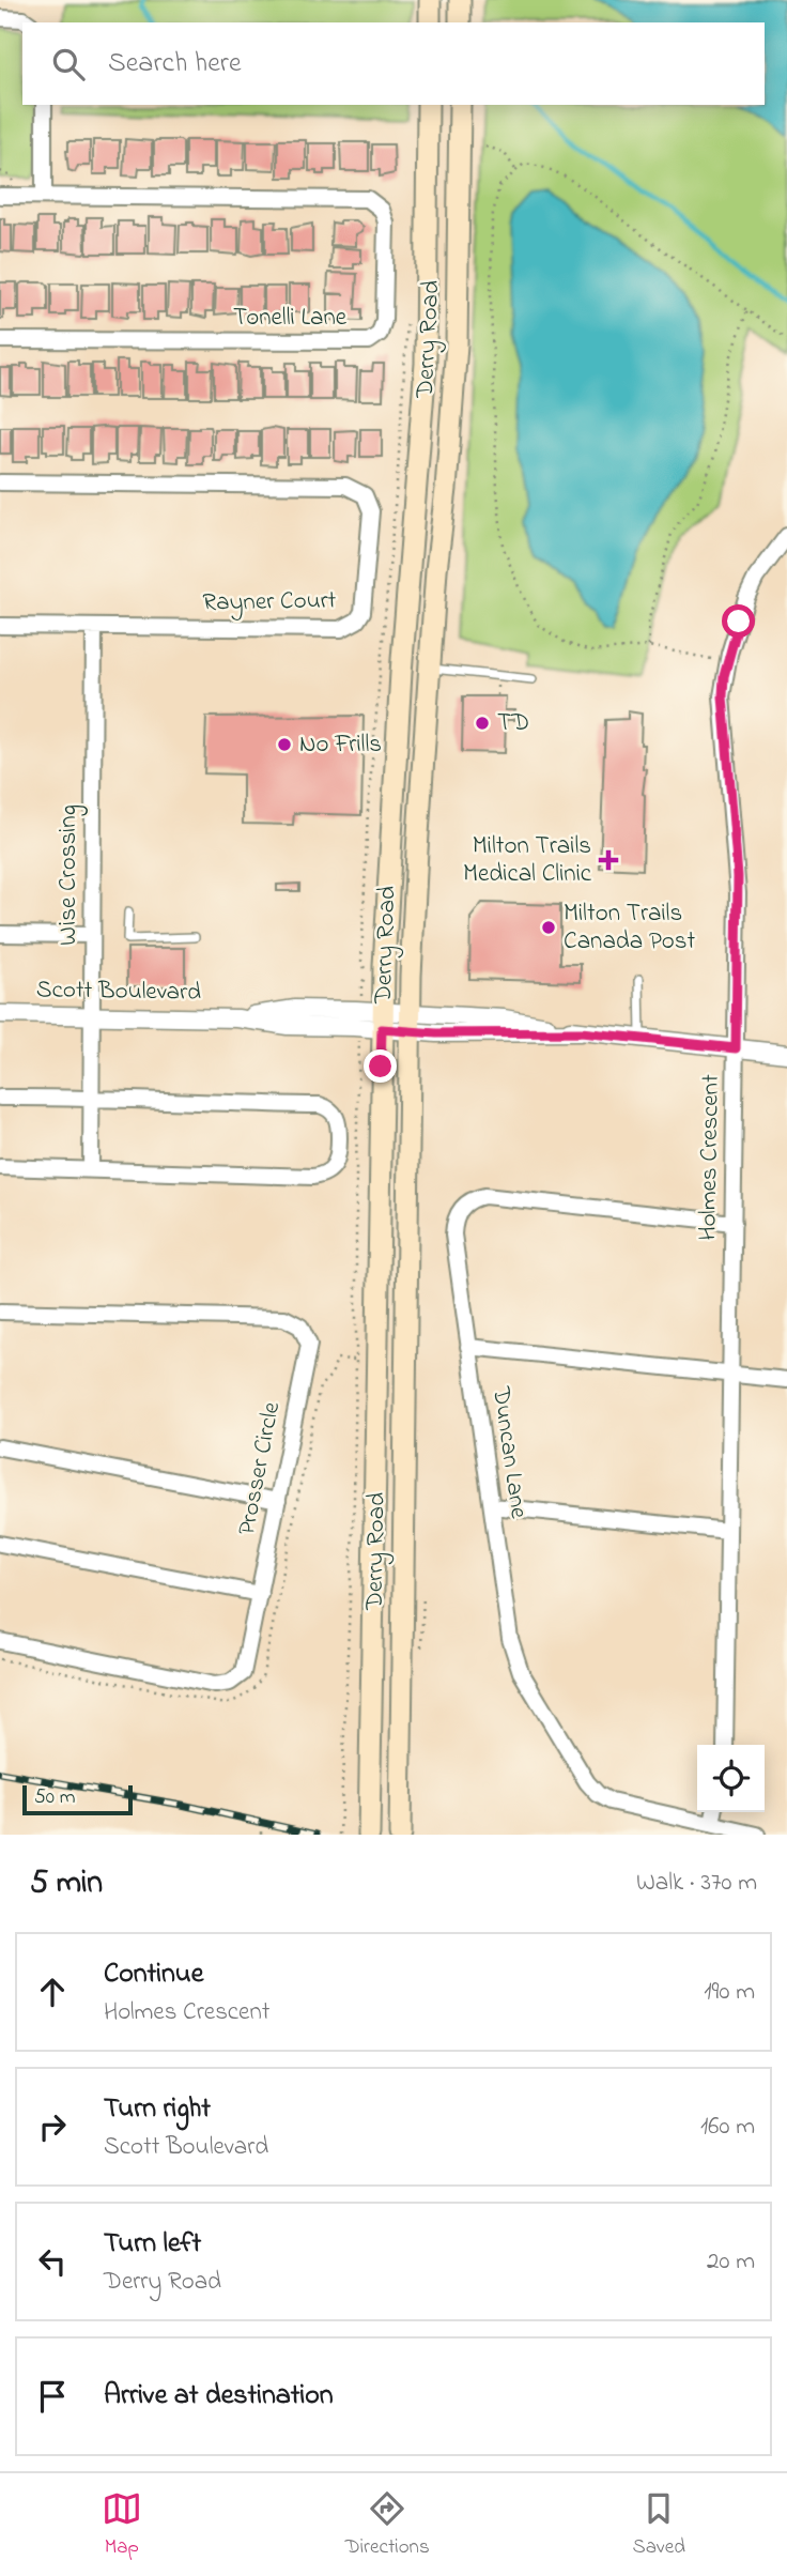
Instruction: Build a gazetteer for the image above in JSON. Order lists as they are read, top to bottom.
{
  "streets": {
    "main road": ["Derry Road"],
    "street": [
      "Tonelli Lane",
      "Rayner Court",
      "Wise Crossing",
      "Scott Boulevard",
      "Holmes Crescent",
      "Duncan Lane",
      "Prosser Circle"
    ]
  },
  "crossings": [
    ["Derry Road", "Scott Boulevard"],
    ["Rayner Court", "Wise Crossing"],
    ["Wise Crossing", "Scott Boulevard"],
    ["Scott Boulevard", "Holmes Crescent"],
    ["Holmes Crescent", "Duncan Lane"]
  ],
  "places": {
    "other": ["TD", "No Frills", "Milton Trails Canada Post"],
    "health": ["Milton Trails Medical Clinic"]
  },
  "scale_bar": "50 m",
  "page": {
    "search": "Search here",
    "scale": "50 m",
    "heading": ["5 min", "Walk · 370 m"],
    "list": [
      ["Continue", "Holmes Crescent", "190 m"],
      ["Turn right", "Scott Boulevard", "160 m"],
      ["Turn left", "Derry Road", "20 m"],
      "Arrive at destination"
    ],
    "nav": ["Map", "Directions", "Saved"]
  }
}
